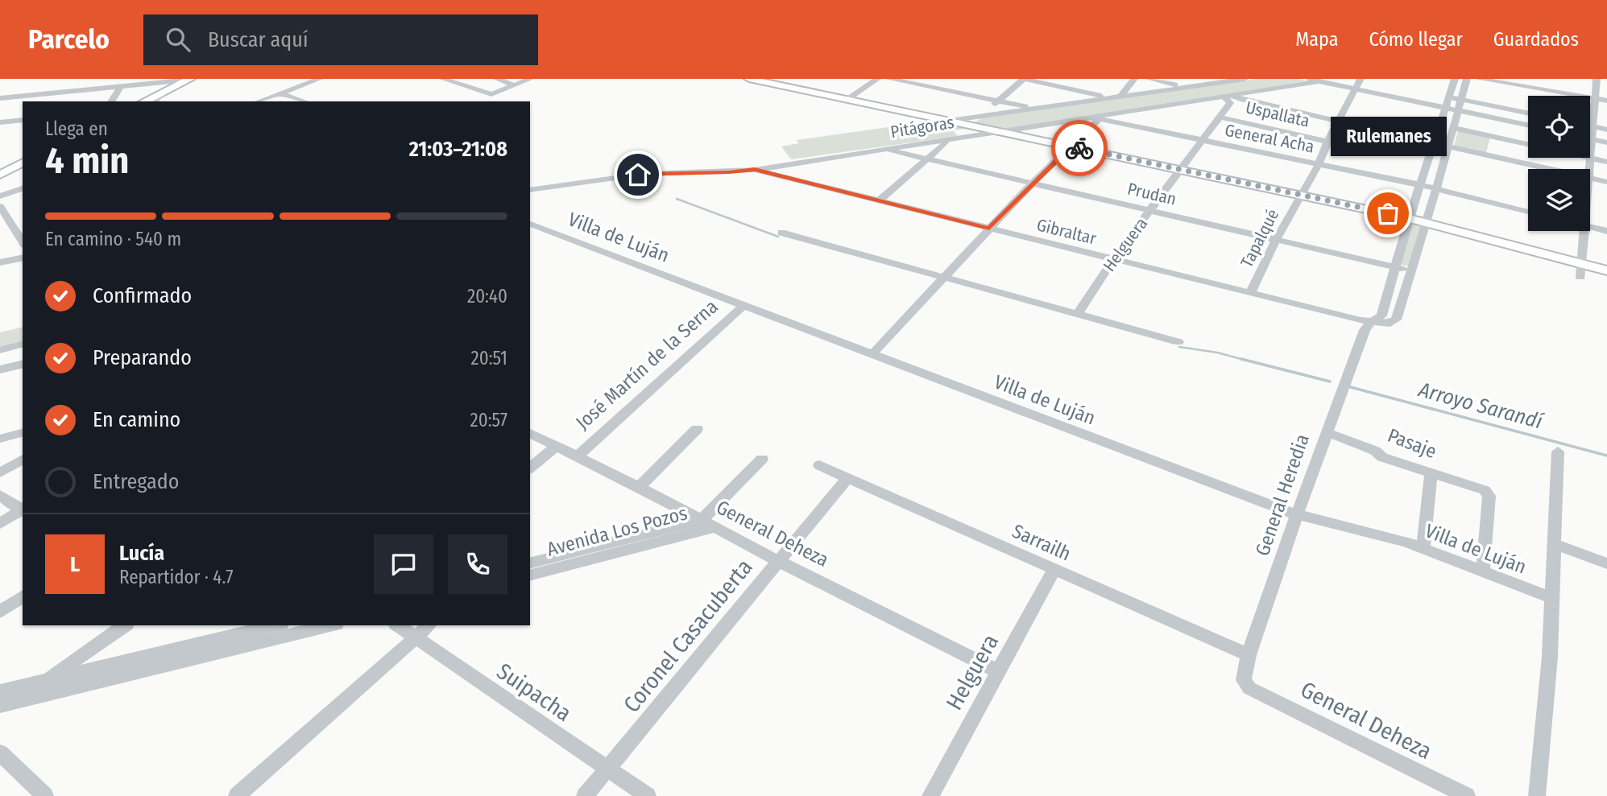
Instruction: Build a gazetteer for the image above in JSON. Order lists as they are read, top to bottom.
{
  "streets": {
    "street": [
      "Uspallata",
      "Pitágoras",
      "General Acha",
      "Prudan",
      "Gibraltar",
      "Villa de Luján",
      "Tapalqué",
      "Helguera",
      "José Martín de la Serna",
      "Pasaje",
      "General Heredia",
      "Avenida Los Pozos",
      "General Deheza",
      "Sarrailh",
      "Coronel Casacuberta",
      "Suipacha"
    ]
  },
  "crossings": [
    ["Uspallata", "Tapalqué"],
    ["Uspallata", "Helguera"],
    ["Pitágoras", "General Acha"],
    ["Pitágoras", "Prudan"],
    ["Pitágoras", "Gibraltar"],
    ["Pitágoras", "Helguera"],
    ["General Acha", "Tapalqué"],
    ["General Acha", "Helguera"],
    ["General Acha", "General Heredia"],
    ["Prudan", "Tapalqué"],
    ["Prudan", "Helguera"],
    ["Prudan", "General Heredia"],
    ["Gibraltar", "Tapalqué"],
    ["Gibraltar", "Helguera"],
    ["Gibraltar", "General Heredia"],
    ["Villa de Luján", "José Martín de la Serna"],
    ["Villa de Luján", "Pasaje"],
    ["Villa de Luján", "General Heredia"],
    ["Helguera", "General Deheza"],
    ["Helguera", "Sarrailh"],
    ["José Martín de la Serna", "General Deheza"],
    ["Pasaje", "General Heredia"],
    ["General Heredia", "General Deheza"],
    ["General Heredia", "Sarrailh"],
    ["Avenida Los Pozos", "General Deheza"],
    ["General Deheza", "Coronel Casacuberta"],
    ["Sarrailh", "Coronel Casacuberta"],
    ["Coronel Casacuberta", "Suipacha"]
  ],
  "water": ["Arroyo Sarandí"],
  "places": ["Rulemanes"],
  "page": {
    "header": "Parcelo",
    "search": "Buscar aquí",
    "nav": ["Mapa", "Cómo llegar", "Guardados"],
    "heading": ["4 min", "Llega en", "21:03–21:08"],
    "panel": ["Lucía", "Repartidor · 4.7"],
    "bubble": "Rulemanes",
    "bar": "En camino · 540 m",
    "list": [
      ["Confirmado", "20:40"],
      ["Preparando", "20:51"],
      ["En camino", "20:57"],
      "Entregado"
    ],
    "round": "L"
  }
}
